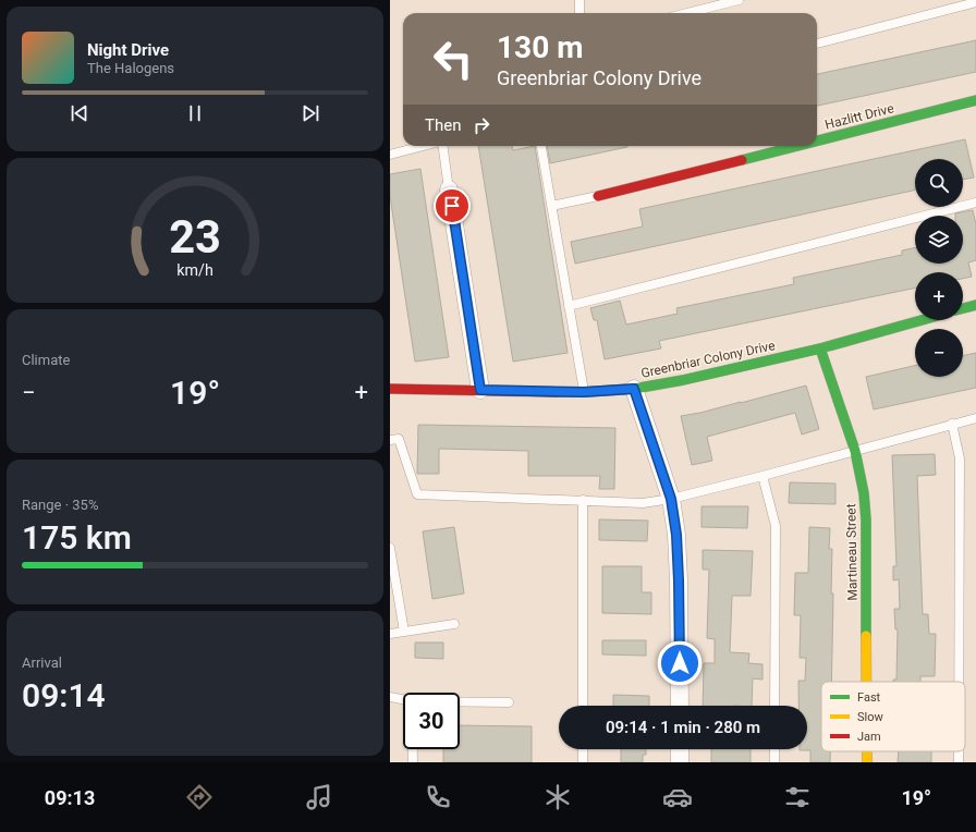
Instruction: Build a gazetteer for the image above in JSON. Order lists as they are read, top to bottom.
{
  "streets": {
    "street": ["Hazlitt Drive", "Greenbriar Colony Drive", "Martineau Street"]
  },
  "crossings": [
    ["Greenbriar Colony Drive", "Martineau Street"]
  ],
  "legend": ["Fast", "Slow", "Jam"],
  "page": {
    "turn": ["130 m", "Greenbriar Colony Drive"],
    "song": ["Night Drive", "The Halogens"],
    "then": "Then",
    "map_buttons": ["+", "−"],
    "tile": [
      "Climate",
      ["Range · 35%", "175 km"],
      ["Arrival", "09:14"]
    ],
    "heat": ["−", "19°", "+"],
    "limit": "30",
    "trip": "09:14 · 1 min · 280 m",
    "tabs": ["09:13", "19°"],
    "gauge": ["23", "km/h"]
  }
}
